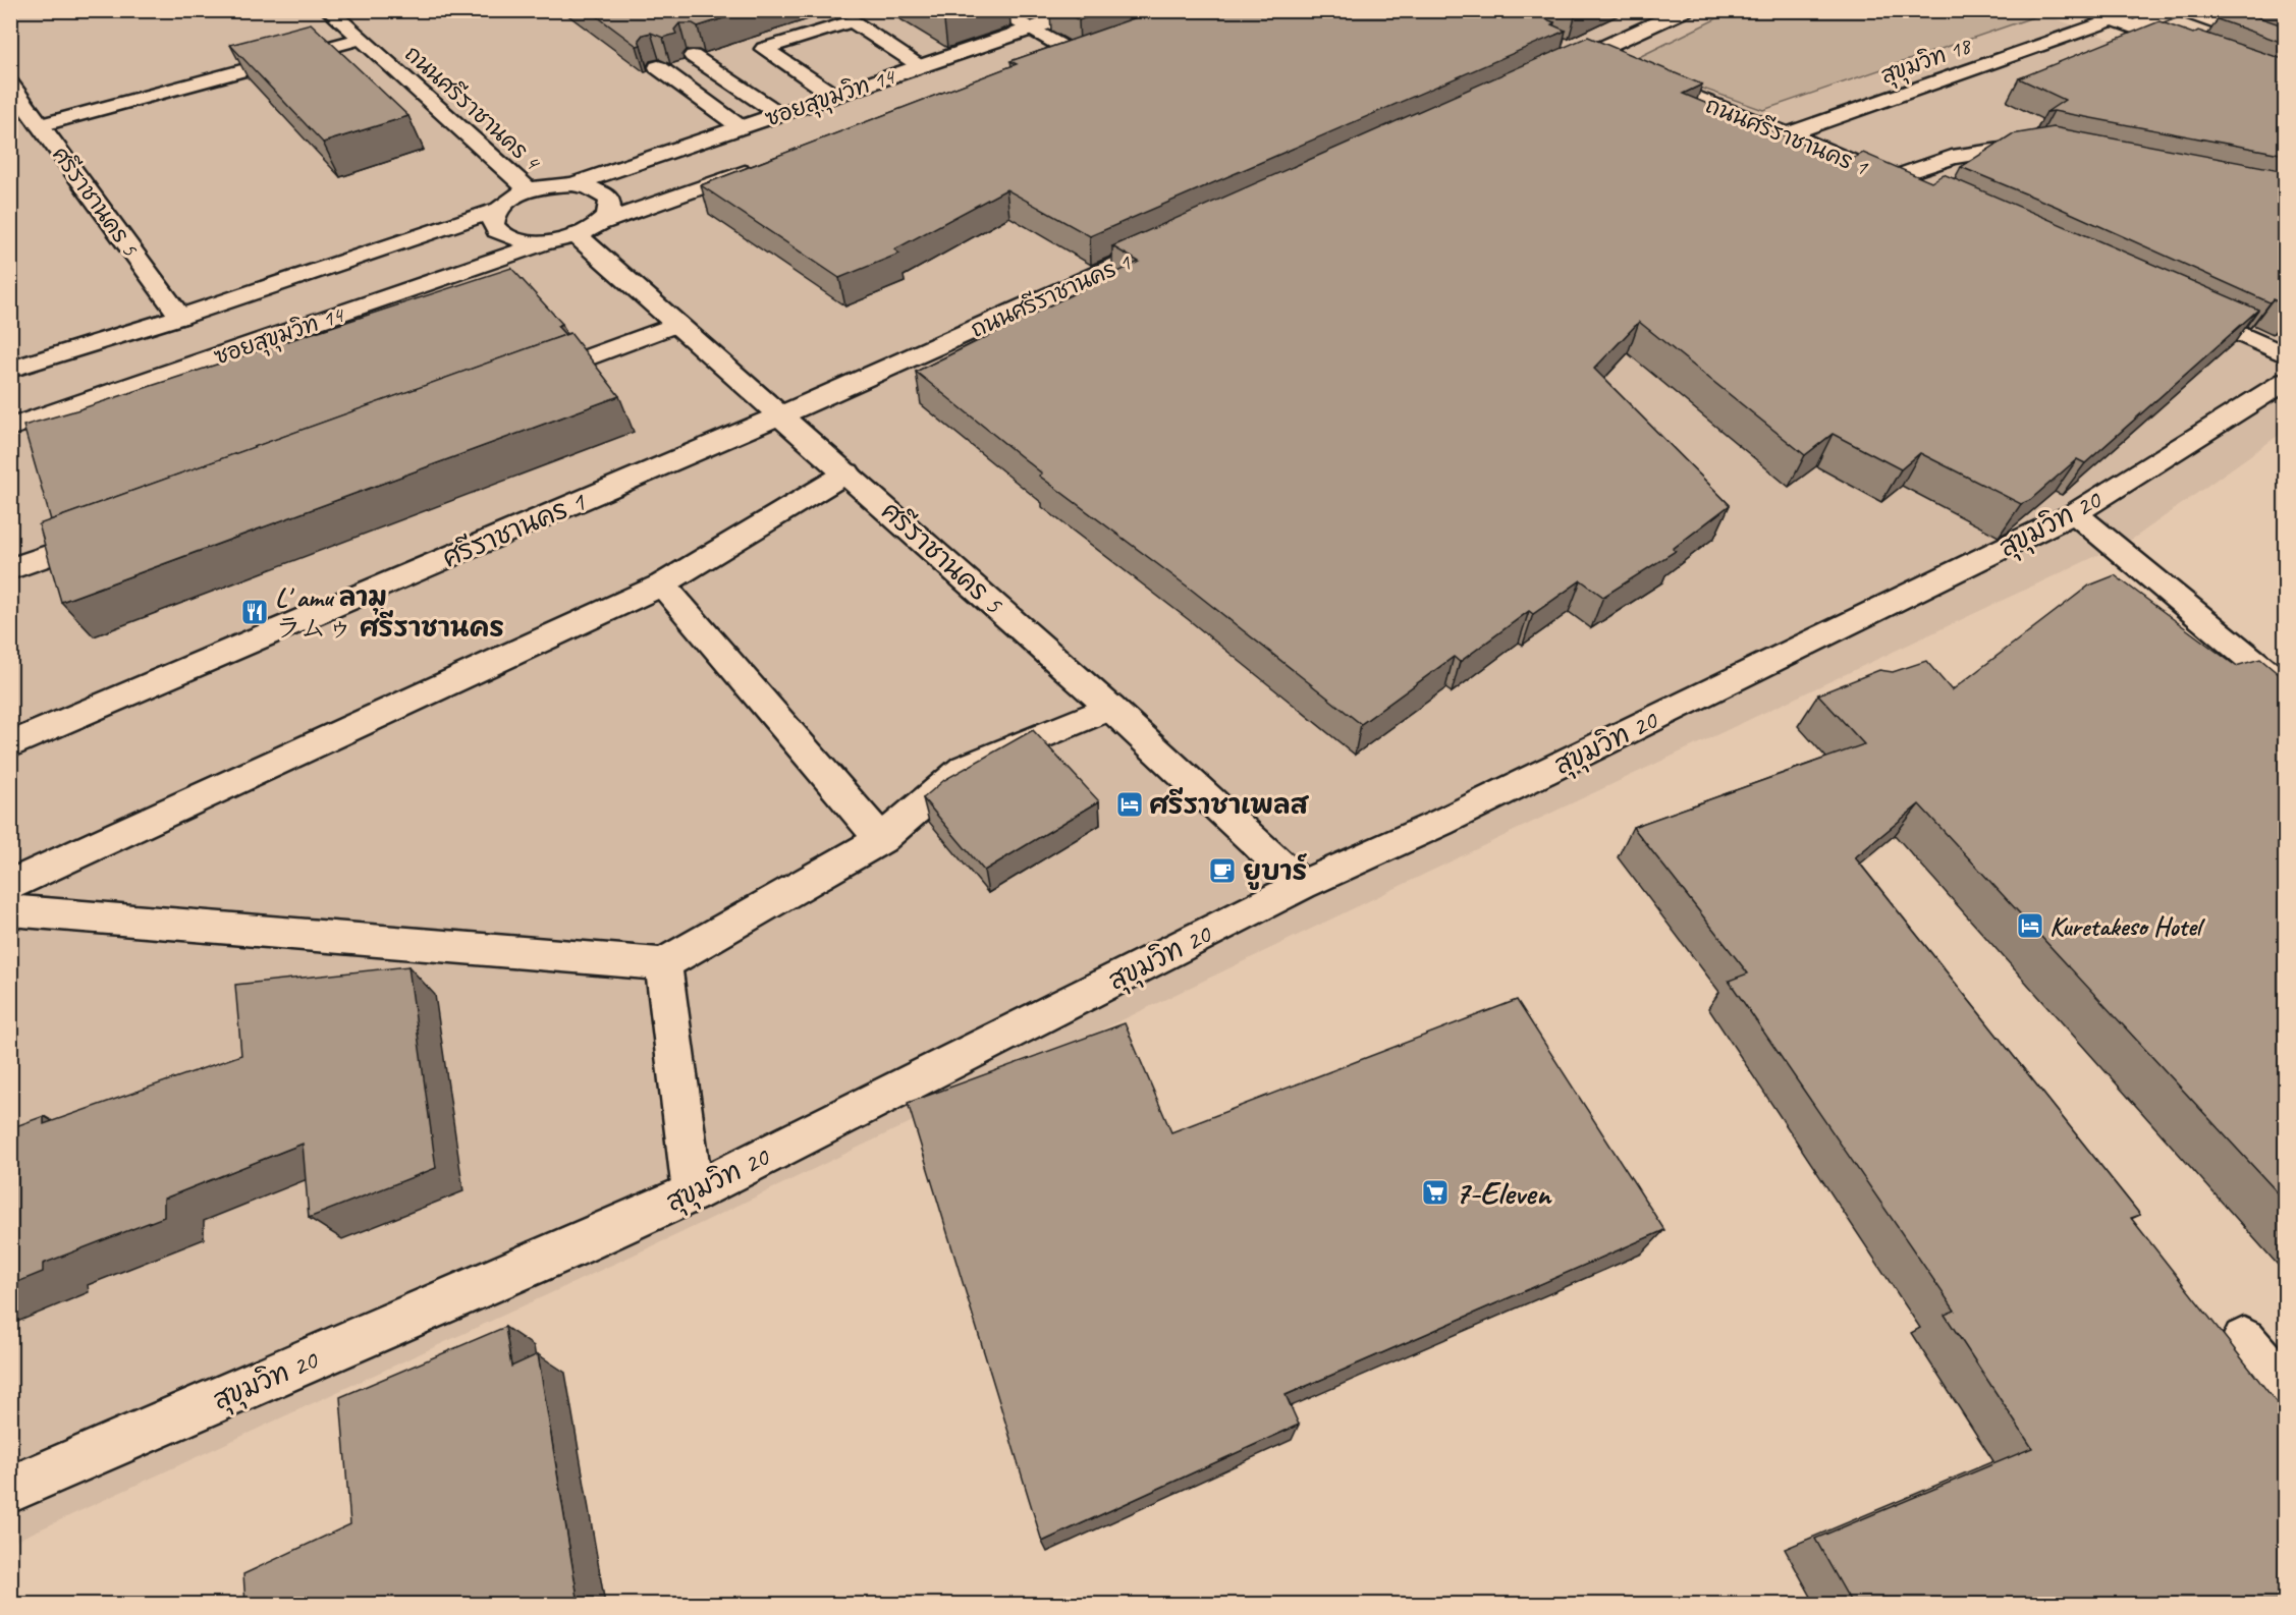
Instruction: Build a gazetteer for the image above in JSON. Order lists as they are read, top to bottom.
{
  "streets": {
    "main road": [
      "สุขุมวิท 18",
      "ซอยสุขุมวิท 14",
      "ถนนศรีราชานคร 4",
      "ถนนศรีราชานคร 1",
      "ศรีราชานคร 5",
      "สุขุมวิท 20",
      "ศรีราชานคร 1"
    ]
  },
  "crossings": [
    ["สุขุมวิท 18", "ถนนศรีราชานคร 1"],
    ["ซอยสุขุมวิท 14", "ถนนศรีราชานคร 4"],
    ["ซอยสุขุมวิท 14", "ศรีราชานคร 5"],
    ["ถนนศรีราชานคร 1", "ศรีราชานคร 5"],
    ["ถนนศรีราชานคร 1", "ศรีราชานคร 1"],
    ["ศรีราชานคร 5", "สุขุมวิท 20"],
    ["ศรีราชานคร 5", "ศรีราชานคร 1"]
  ],
  "places": {
    "restaurant": ["L' amu ลามู ラムゥ ศรีราชานคร"],
    "hotel": ["ศรีราชาเพลส", "Kuretakeso Hotel"],
    "cafe": ["ยูบาร์"],
    "supermarket": ["7-Eleven"]
  }
}
